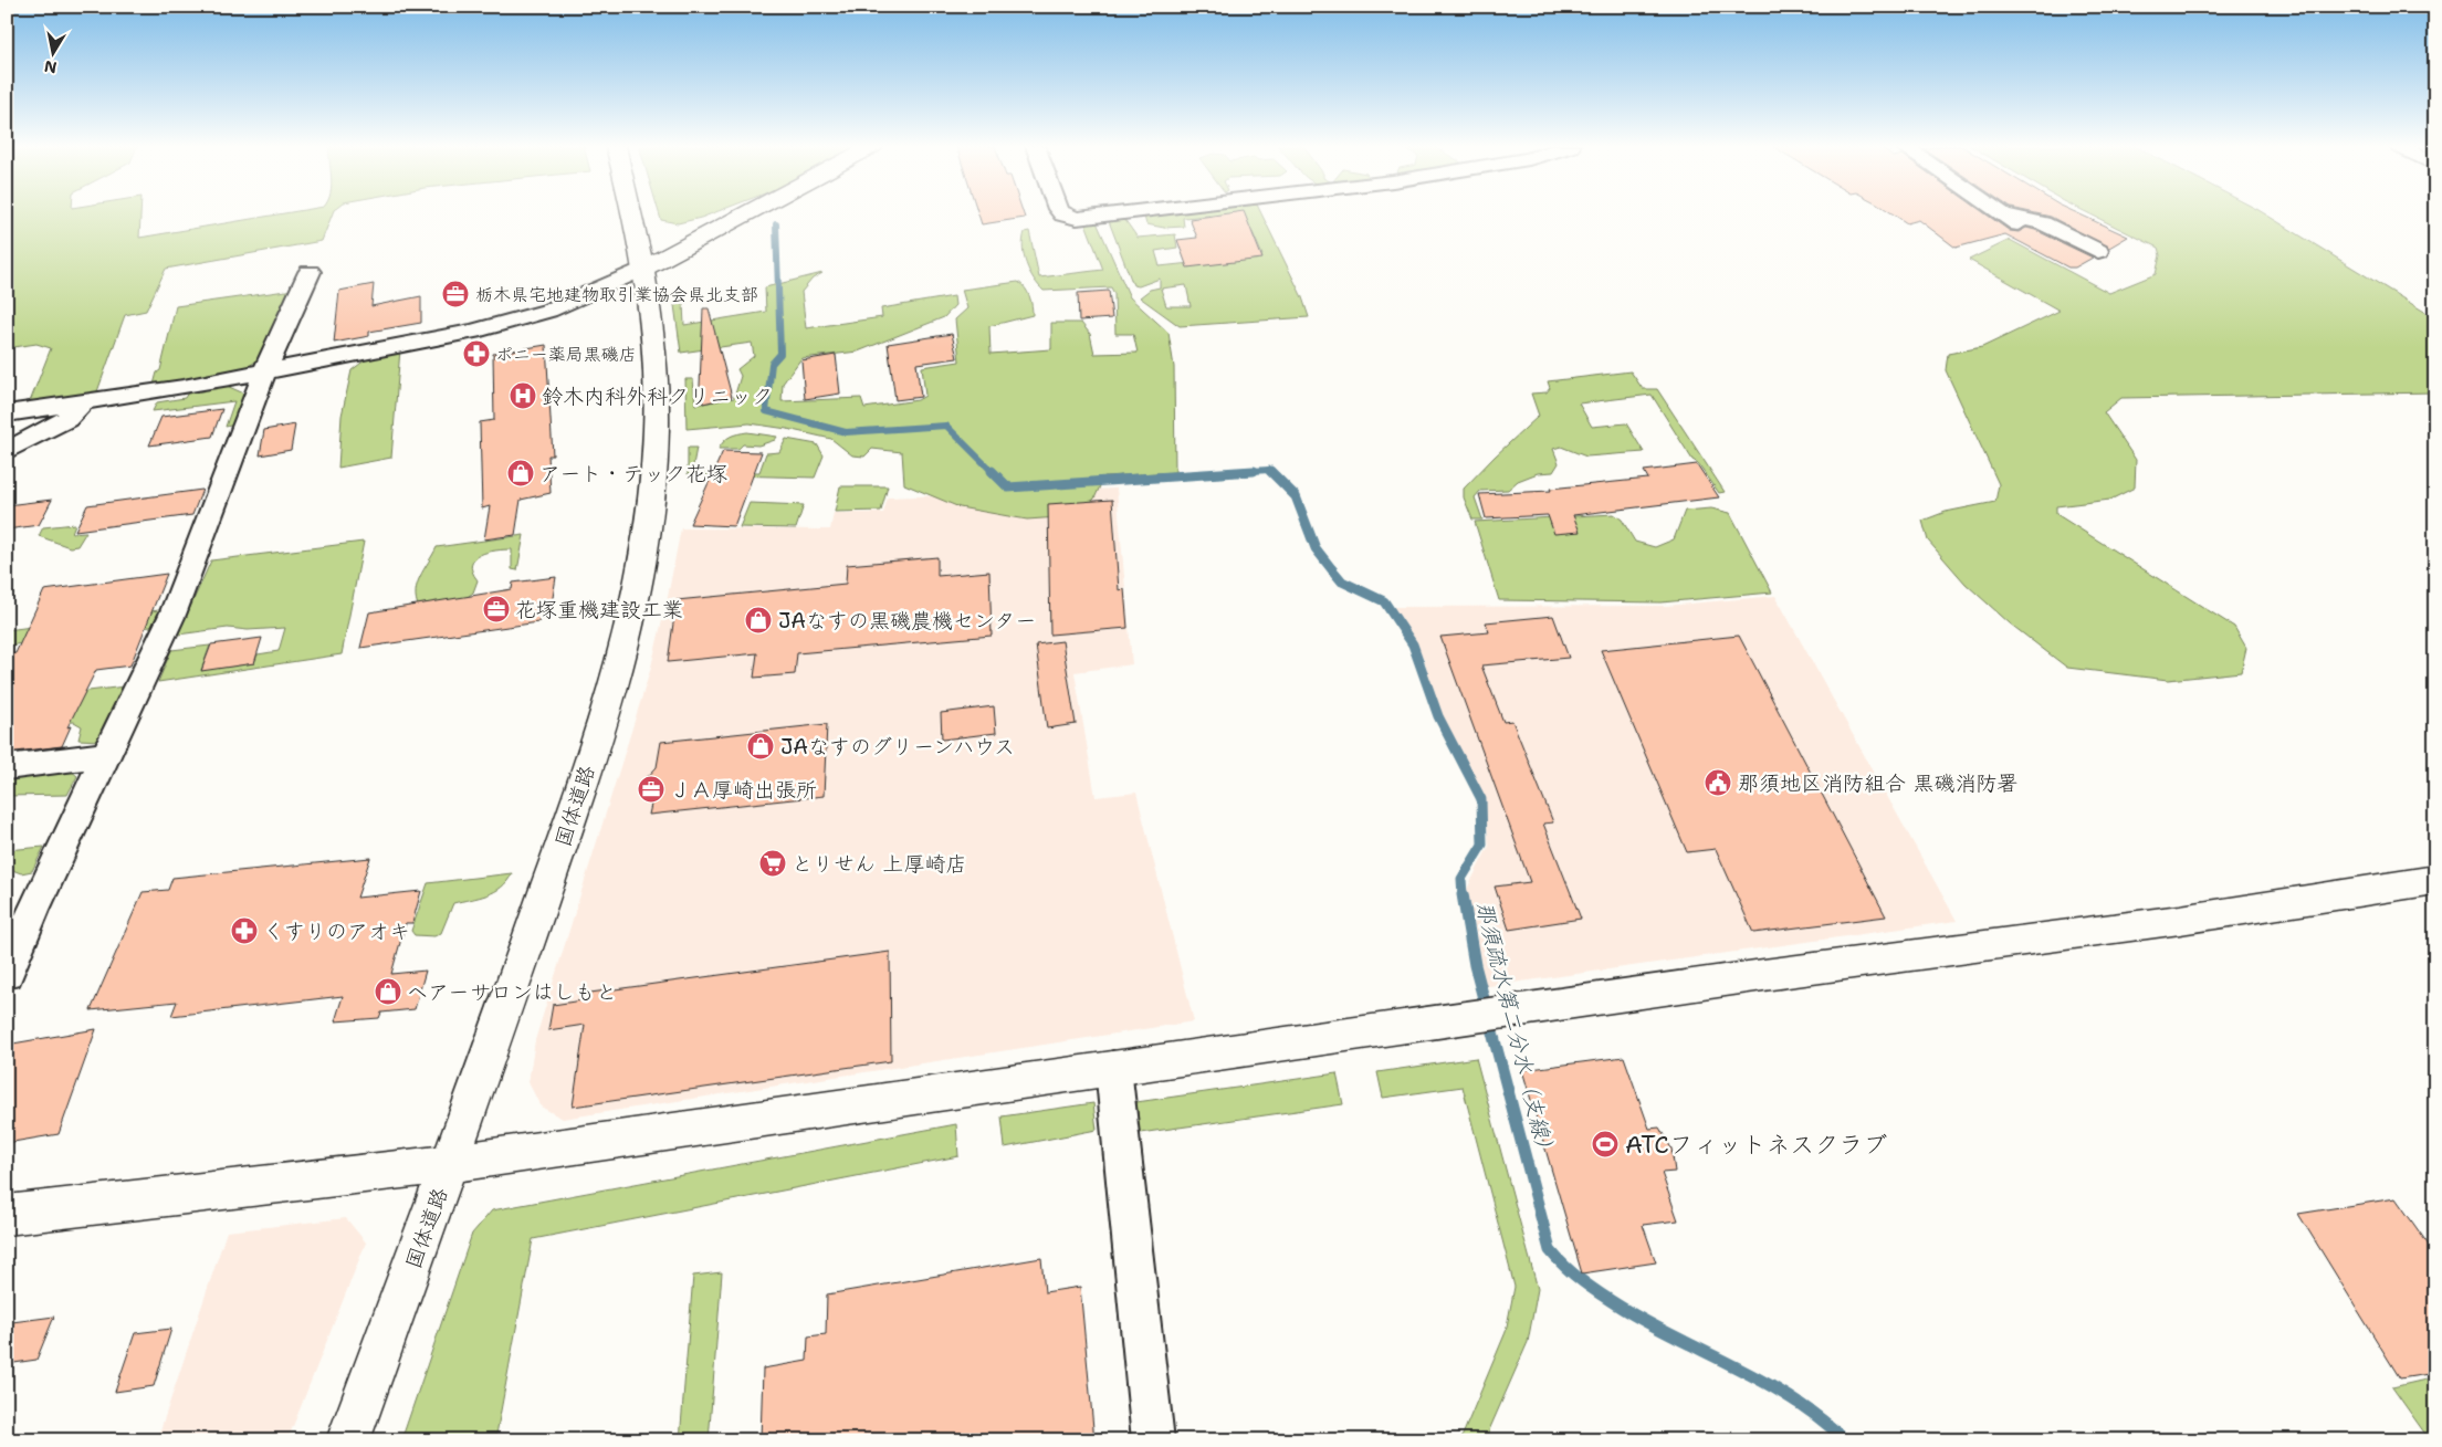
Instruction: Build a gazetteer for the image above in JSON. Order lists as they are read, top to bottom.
{
  "streets": {
    "street": ["国体道路"]
  },
  "water": ["那須疏水第二分水（支線）"],
  "places": {
    "office": ["栃木県宅地建物取引業協会県北支部", "花塚重機建設工業", "ＪＡ厚崎出張所"],
    "pharmacy": ["ポニー薬局黒磯店", "くすりのアオキ"],
    "hospital": ["鈴木内科外科クリニック"],
    "shop": [
      "アート・テック花塚",
      "JAなすの黒磯農機センター",
      "JAなすのグリーンハウス",
      "ヘアーサロンはしもと"
    ],
    "public building": ["那須地区消防組合 黒磯消防署"],
    "supermarket": ["とりせん 上厚崎店"],
    "sports": ["ATCフィットネスクラブ"]
  },
  "north": "bottom"
}
